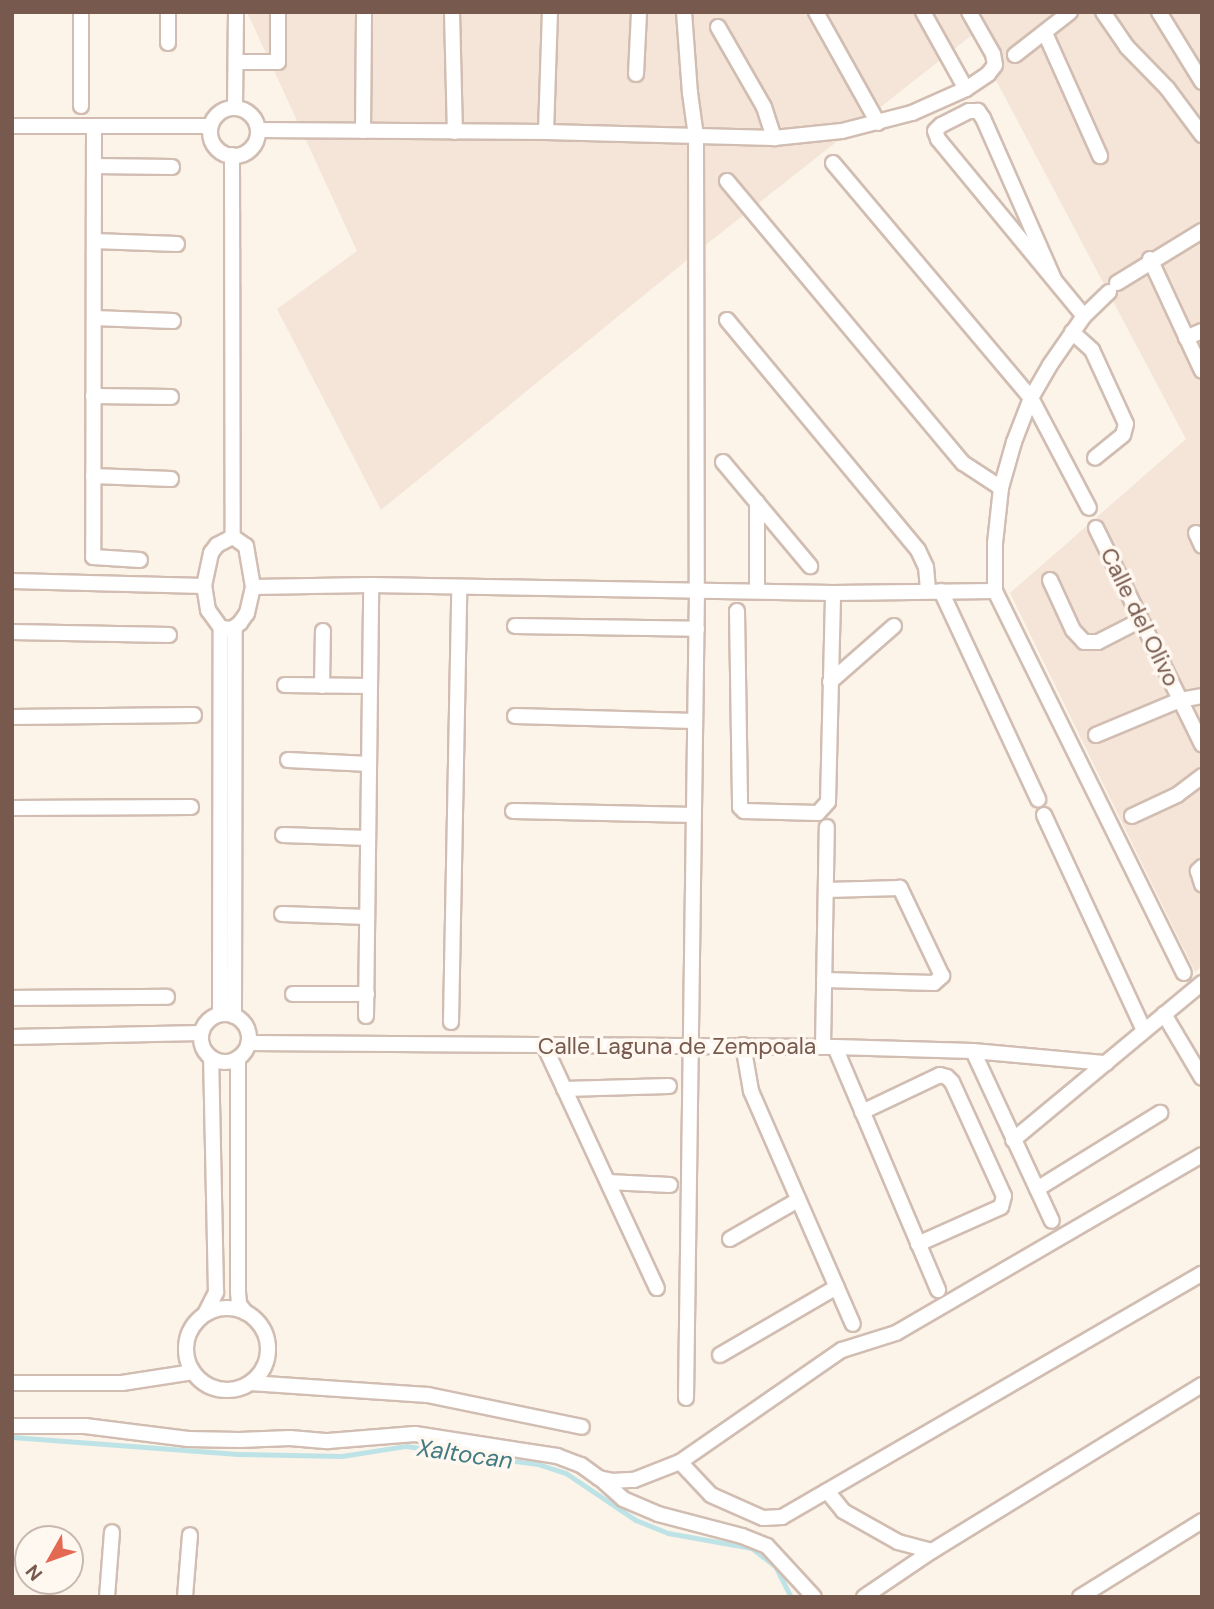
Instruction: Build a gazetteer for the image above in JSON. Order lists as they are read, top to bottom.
{
  "streets": {
    "street": ["Calle del Olivo", "Calle Laguna de Zempoala"]
  },
  "water": ["Xaltocan"],
  "north": "bottom left"
}
